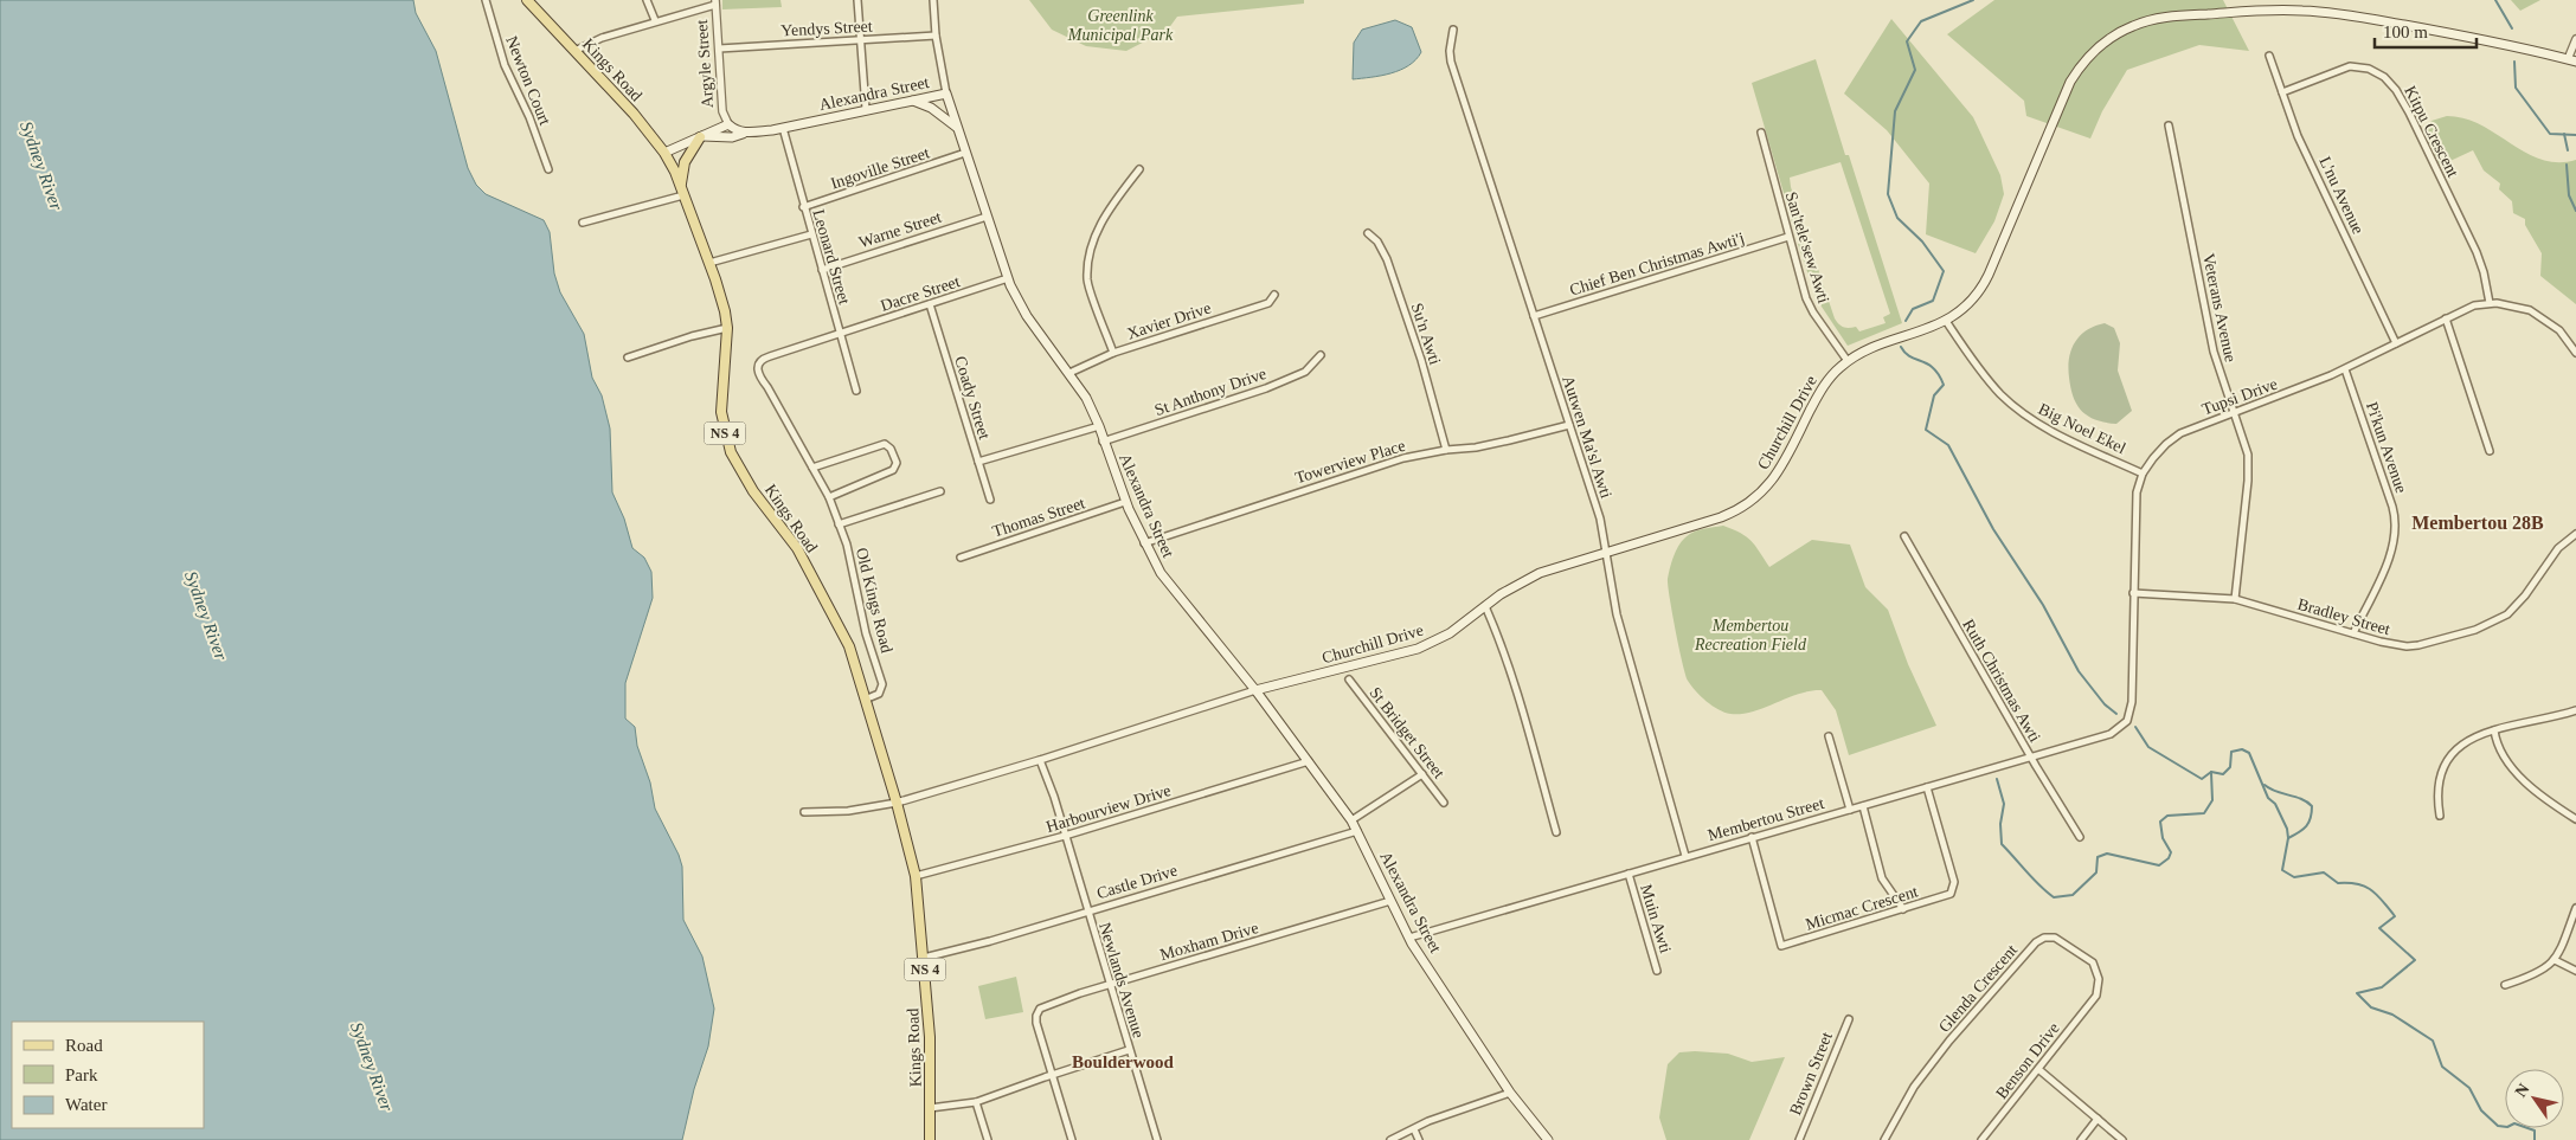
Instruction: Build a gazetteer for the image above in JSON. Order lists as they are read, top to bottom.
{
  "streets": {
    "main road": [
      "Kings Road",
      "Alexandra Street",
      "Churchill Drive",
      "NS 4"
    ],
    "street": [
      "Yendys Street",
      "Argyle Street",
      "Newton Court",
      "Kitpu Crescent",
      "Ingoville Street",
      "L'nu Avenue",
      "Warne Street",
      "San'tele'sew Awti",
      "Leonard Street",
      "Chief Ben Christmas Awti'j",
      "Dacre Street",
      "Veterans Avenue",
      "Xavier Drive",
      "Su'n Awti",
      "St Anthony Drive",
      "Tupsi Drive",
      "Coady Street",
      "Big Noel Ekel",
      "Autwen Ma'sl Awti",
      "Pi'kun Avenue",
      "Towerview Place",
      "Thomas Street",
      "Old Kings Road",
      "Bradley Street",
      "Ruth Christmas Awti",
      "St Bridget Street",
      "Harbourview Drive",
      "Membertou Street",
      "Castle Drive",
      "Micmac Crescent",
      "Muin Awti",
      "Moxham Drive",
      "Newlands Avenue",
      "Glenda Crescent",
      "Benson Drive",
      "Brown Street"
    ]
  },
  "crossings": [
    ["Yendys Street", "Argyle Street"],
    ["Kings Road", "Churchill Drive"],
    ["Kings Road", "Old Kings Road"],
    ["Kings Road", "Harbourview Drive"],
    ["Kings Road", "Castle Drive"],
    ["Alexandra Street", "Ingoville Street"],
    ["Alexandra Street", "Warne Street"],
    ["Alexandra Street", "Leonard Street"],
    ["Alexandra Street", "Dacre Street"],
    ["Alexandra Street", "Xavier Drive"],
    ["Alexandra Street", "St Anthony Drive"],
    ["Alexandra Street", "Churchill Drive"],
    ["Alexandra Street", "Towerview Place"],
    ["Alexandra Street", "Thomas Street"],
    ["Alexandra Street", "Harbourview Drive"],
    ["Alexandra Street", "Membertou Street"],
    ["Alexandra Street", "Castle Drive"],
    ["Alexandra Street", "Moxham Drive"],
    ["Kitpu Crescent", "L'nu Avenue"],
    ["Kitpu Crescent", "Tupsi Drive"],
    ["Ingoville Street", "Leonard Street"],
    ["L'nu Avenue", "Tupsi Drive"],
    ["Warne Street", "Leonard Street"],
    ["San'tele'sew Awti", "Chief Ben Christmas Awti'j"],
    ["San'tele'sew Awti", "Churchill Drive"],
    ["Leonard Street", "Dacre Street"],
    ["Leonard Street", "Old Kings Road"],
    ["Chief Ben Christmas Awti'j", "Autwen Ma'sl Awti"],
    ["Dacre Street", "Coady Street"],
    ["Dacre Street", "Old Kings Road"],
    ["Veterans Avenue", "Tupsi Drive"],
    ["Veterans Avenue", "Bradley Street"],
    ["Su'n Awti", "Towerview Place"],
    ["Tupsi Drive", "Big Noel Ekel"],
    ["Tupsi Drive", "Pi'kun Avenue"],
    ["Tupsi Drive", "Bradley Street"],
    ["Tupsi Drive", "Membertou Street"],
    ["Churchill Drive", "Big Noel Ekel"],
    ["Churchill Drive", "Autwen Ma'sl Awti"],
    ["Churchill Drive", "Newlands Avenue"],
    ["Autwen Ma'sl Awti", "Towerview Place"],
    ["Autwen Ma'sl Awti", "Membertou Street"],
    ["Pi'kun Avenue", "Bradley Street"],
    ["Ruth Christmas Awti", "Membertou Street"],
    ["Harbourview Drive", "Newlands Avenue"],
    ["Membertou Street", "Micmac Crescent"],
    ["Membertou Street", "Muin Awti"],
    ["Castle Drive", "Newlands Avenue"],
    ["Moxham Drive", "Newlands Avenue"],
    ["Glenda Crescent", "Benson Drive"]
  ],
  "districts": ["Membertou 28B", "Boulderwood"],
  "water": ["Sydney River"],
  "parks": ["Greenlink Municipal Park", "Membertou Recreation Field"],
  "legend": ["Road", "Park", "Water"],
  "scale_bar": "100 m",
  "north": "top left"
}
